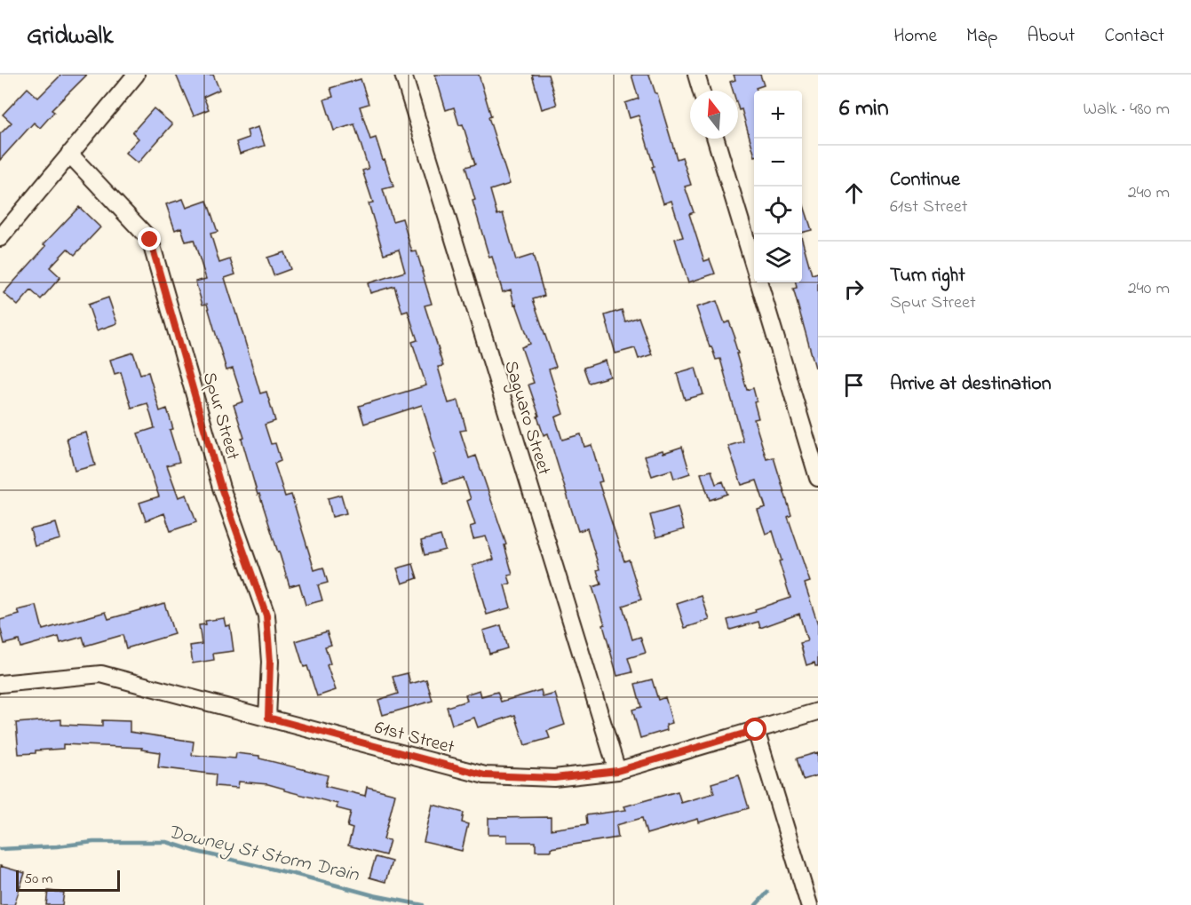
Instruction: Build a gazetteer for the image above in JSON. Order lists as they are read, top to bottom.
{
  "streets": {
    "street": ["Spur Street", "Saguaro Street", "61st Street"]
  },
  "crossings": [
    ["Spur Street", "61st Street"],
    ["Saguaro Street", "61st Street"]
  ],
  "water": ["Downey St Storm Drain"],
  "scale_bar": "50 m",
  "north": "top",
  "page": {
    "header": "Gridwalk",
    "nav": [
      "Home",
      "Map",
      "About",
      "Contact"
    ],
    "heading": ["6 min", "Walk · 480 m"],
    "map_buttons": ["+", "−"],
    "list": [
      ["Continue", "61st Street", "240 m"],
      ["Turn right", "Spur Street", "240 m"],
      "Arrive at destination"
    ],
    "scale": "50 m"
  }
}
